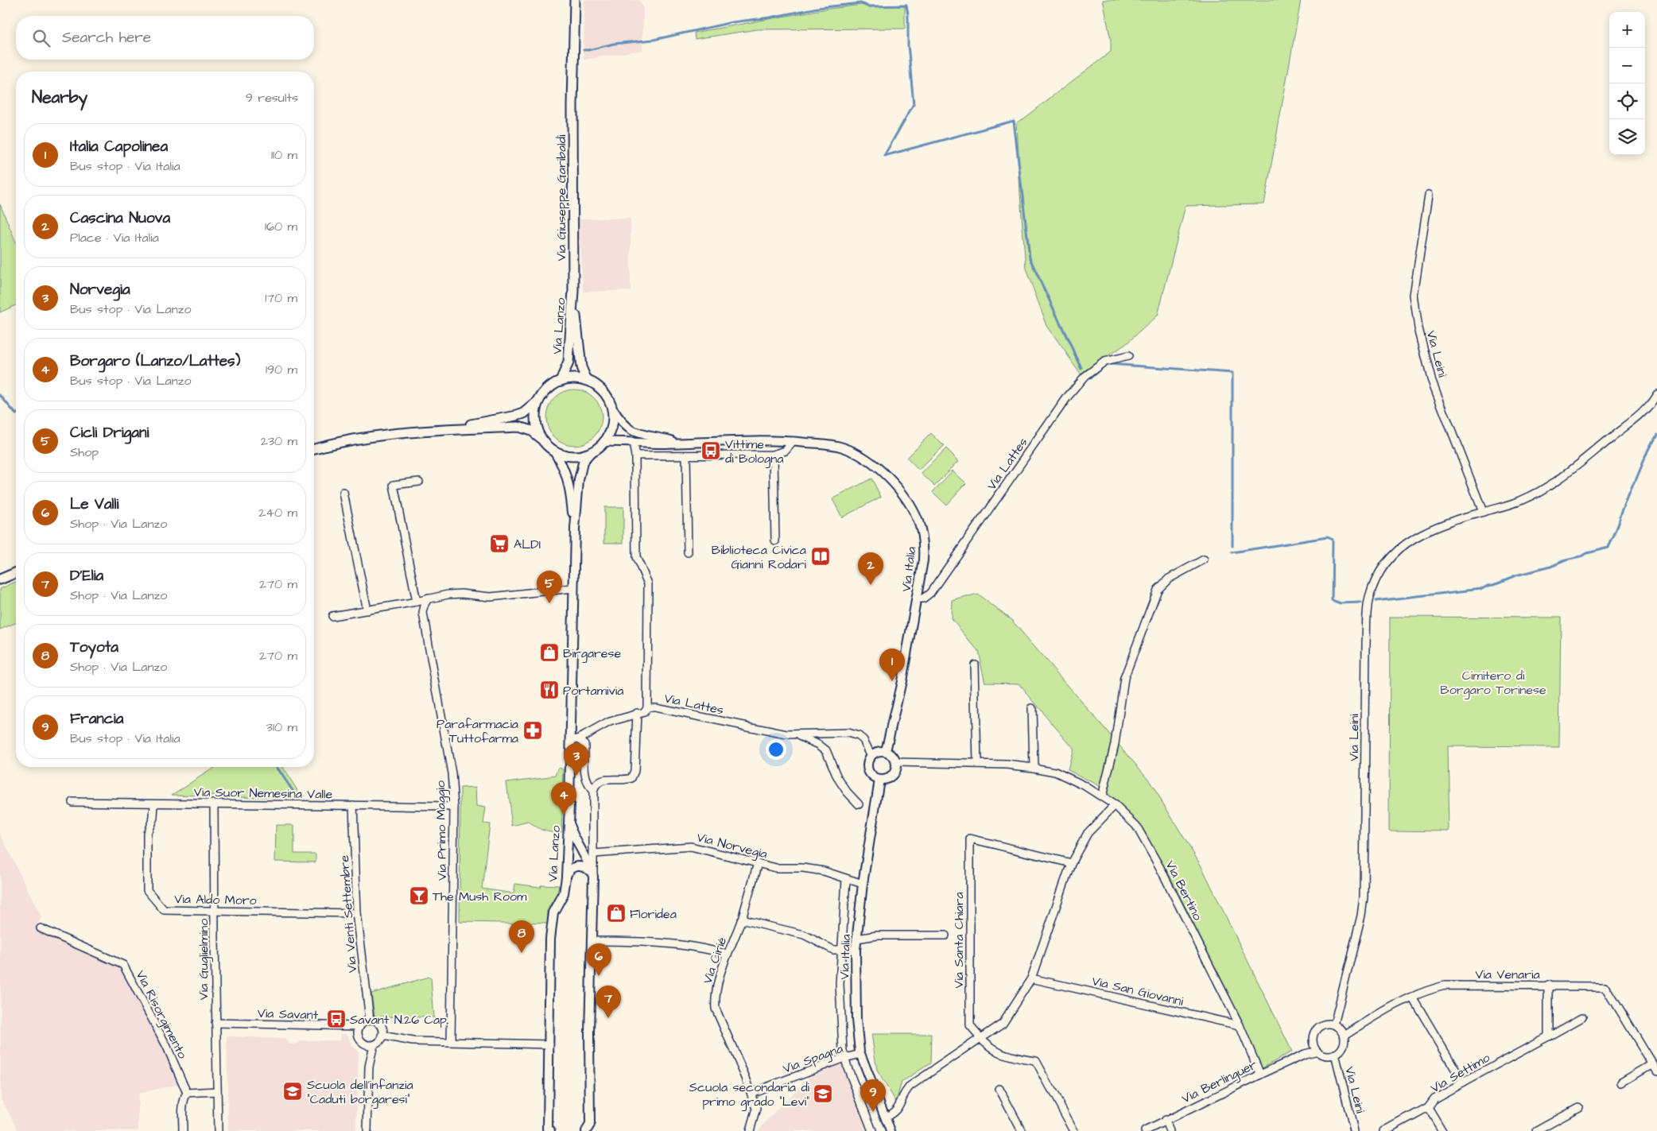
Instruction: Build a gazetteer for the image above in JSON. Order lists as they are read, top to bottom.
{
  "streets": {
    "main road": ["Via Giuseppe Garibaldi", "Via Lanzo"],
    "street": [
      "Via Leinì",
      "Via Lattes",
      "Via Italia",
      "Via Suor Nemesina Valle",
      "Via Primo Maggio",
      "Via Norvegia",
      "Via Bertino",
      "Via Aldo Moro",
      "Via Venti Settembre",
      "Via Santa Chiara",
      "Via Guglielmino",
      "Via Ciriè",
      "Via Venaria",
      "Via San Giovanni",
      "Via Savant",
      "Via Risorgimento",
      "Via Spagna",
      "Via Settimo",
      "Via Berlinguer"
    ]
  },
  "crossings": [
    ["Via Giuseppe Garibaldi", "Via Lanzo"],
    ["Via Lanzo", "Via Lattes"],
    ["Via Lanzo", "Via Italia"],
    ["Via Leinì", "Via Venaria"],
    ["Via Lattes", "Via Italia"],
    ["Via Lattes", "Via Bertino"],
    ["Via Italia", "Via Norvegia"],
    ["Via Italia", "Via Bertino"],
    ["Via Italia", "Via Spagna"],
    ["Via Suor Nemesina Valle", "Via Primo Maggio"],
    ["Via Suor Nemesina Valle", "Via Aldo Moro"],
    ["Via Suor Nemesina Valle", "Via Venti Settembre"],
    ["Via Suor Nemesina Valle", "Via Guglielmino"],
    ["Via Norvegia", "Via Ciriè"],
    ["Via Bertino", "Via San Giovanni"],
    ["Via Bertino", "Via Berlinguer"],
    ["Via Aldo Moro", "Via Venti Settembre"],
    ["Via Aldo Moro", "Via Guglielmino"],
    ["Via Venti Settembre", "Via Savant"],
    ["Via Guglielmino", "Via Savant"],
    ["Via Ciriè", "Via Spagna"]
  ],
  "parks": ["Cimitero di Borgaro Torinese"],
  "places": {
    "bus stop": ["Vittime di Bologna", "Savant N.26 Cap."],
    "supermarket": ["ALDI"],
    "library": ["Biblioteca Civica Gianni Rodari"],
    "shop": ["Birgarese", "Floridea"],
    "restaurant": ["Portamivia"],
    "pharmacy": ["Parafarmacia Tuttofarma"],
    "bar": ["The Mush Room"],
    "school or university": ["Scuola dell'infanzia \"Caduti borgaresi\"", "Scuola secondaria di primo grado \"Levi\""]
  },
  "page": {
    "map_buttons": ["+", "−"],
    "search": "Search here",
    "heading": ["Nearby", "9 results"],
    "list": [
      {
        "mark": "1",
        "name": "Italia Capolinea",
        "note": "Bus stop · Via Italia",
        "value": "110 m"
      },
      {
        "mark": "2",
        "name": "Cascina Nuova",
        "note": "Place · Via Italia",
        "value": "160 m"
      },
      {
        "mark": "3",
        "name": "Norvegia",
        "note": "Bus stop · Via Lanzo",
        "value": "170 m"
      },
      {
        "mark": "4",
        "name": "Borgaro (Lanzo/Lattes)",
        "note": "Bus stop · Via Lanzo",
        "value": "190 m"
      },
      {
        "mark": "5",
        "name": "Cicli Drigani",
        "note": "Shop",
        "value": "230 m"
      },
      {
        "mark": "6",
        "name": "Le Valli",
        "note": "Shop · Via Lanzo",
        "value": "240 m"
      },
      {
        "mark": "7",
        "name": "D'Elia",
        "note": "Shop · Via Lanzo",
        "value": "270 m"
      },
      {
        "mark": "8",
        "name": "Toyota",
        "note": "Shop · Via Lanzo",
        "value": "270 m"
      },
      {
        "mark": "9",
        "name": "Francia",
        "note": "Bus stop · Via Italia",
        "value": "310 m"
      }
    ],
    "pins": [
      "2",
      "5",
      "1",
      "3",
      "4",
      "8",
      "6",
      "7",
      "9"
    ]
  }
}
